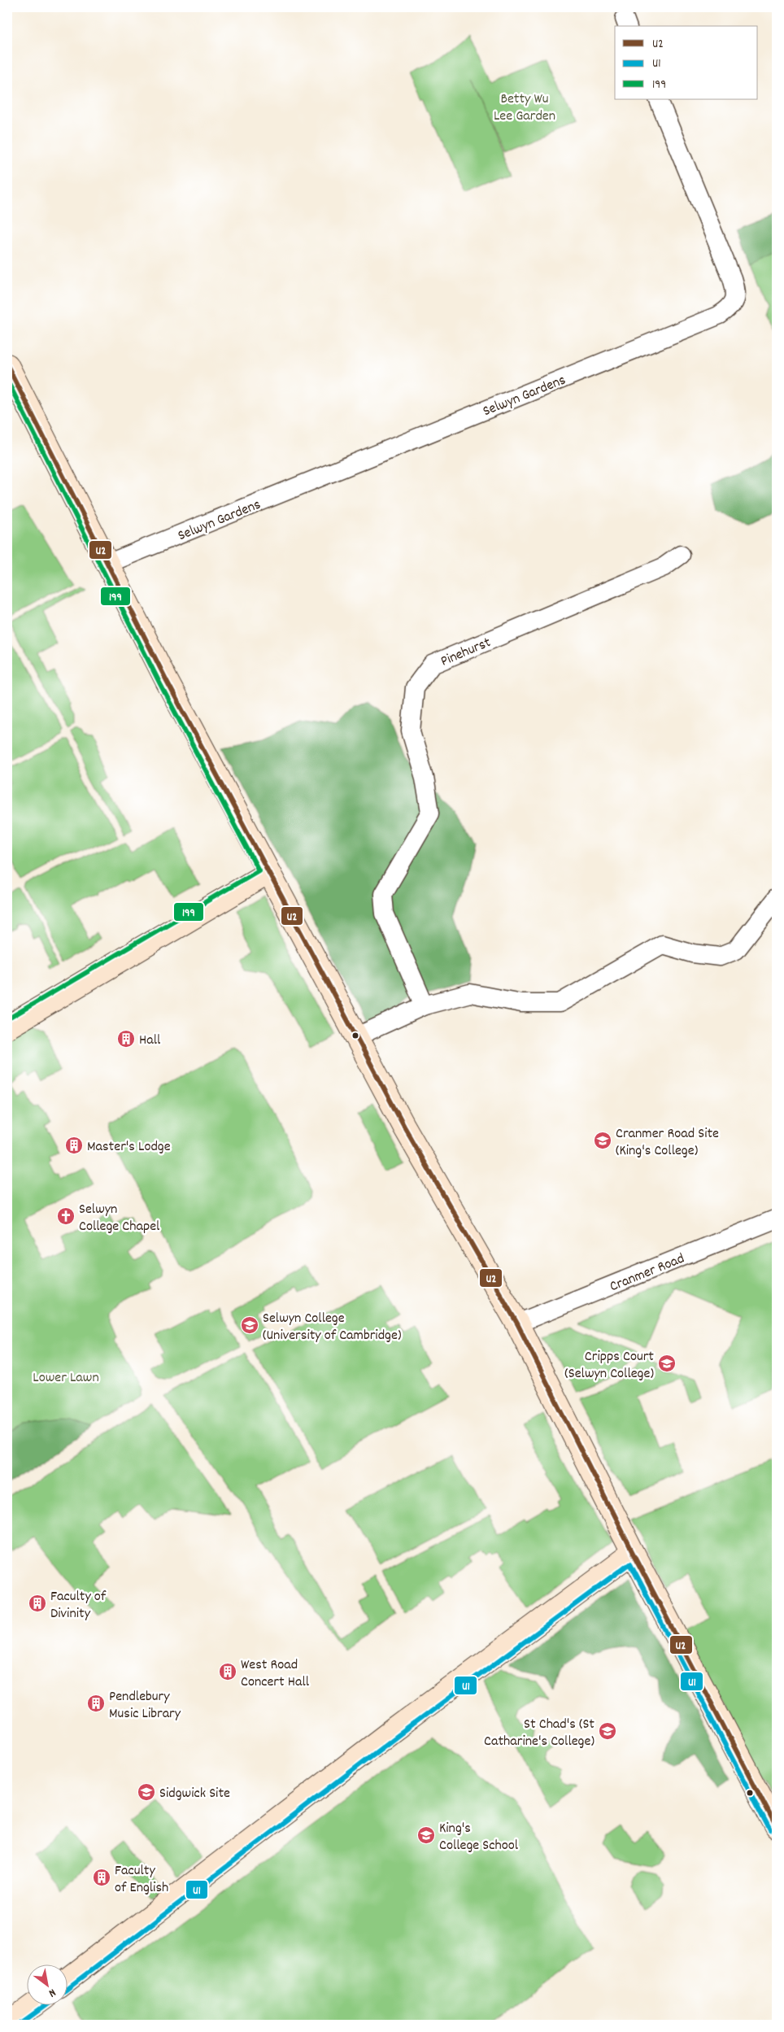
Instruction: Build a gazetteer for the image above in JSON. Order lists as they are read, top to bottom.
{
  "streets": {
    "street": ["Selwyn Gardens", "Pinehurst", "Cranmer Road"]
  },
  "parks": ["Betty Wu Lee Garden", "Lower Lawn"],
  "places": {
    "building": [
      "Hall",
      "Master's Lodge",
      "Faculty of Divinity",
      "West Road Concert Hall",
      "Pendlebury Music Library",
      "Faculty of English"
    ],
    "school or university": [
      "Cranmer Road Site (King's College)",
      "Selwyn College (University of Cambridge)",
      "Cripps Court (Selwyn College)",
      "St Chad's (St Catharine's College)",
      "Sidgwick Site",
      "King's College School"
    ],
    "church": ["Selwyn College Chapel"]
  },
  "lines": ["transit line U2", "transit line 199", "transit line U1"],
  "legend": ["U2", "U1", "199"],
  "north": "bottom right"
}
